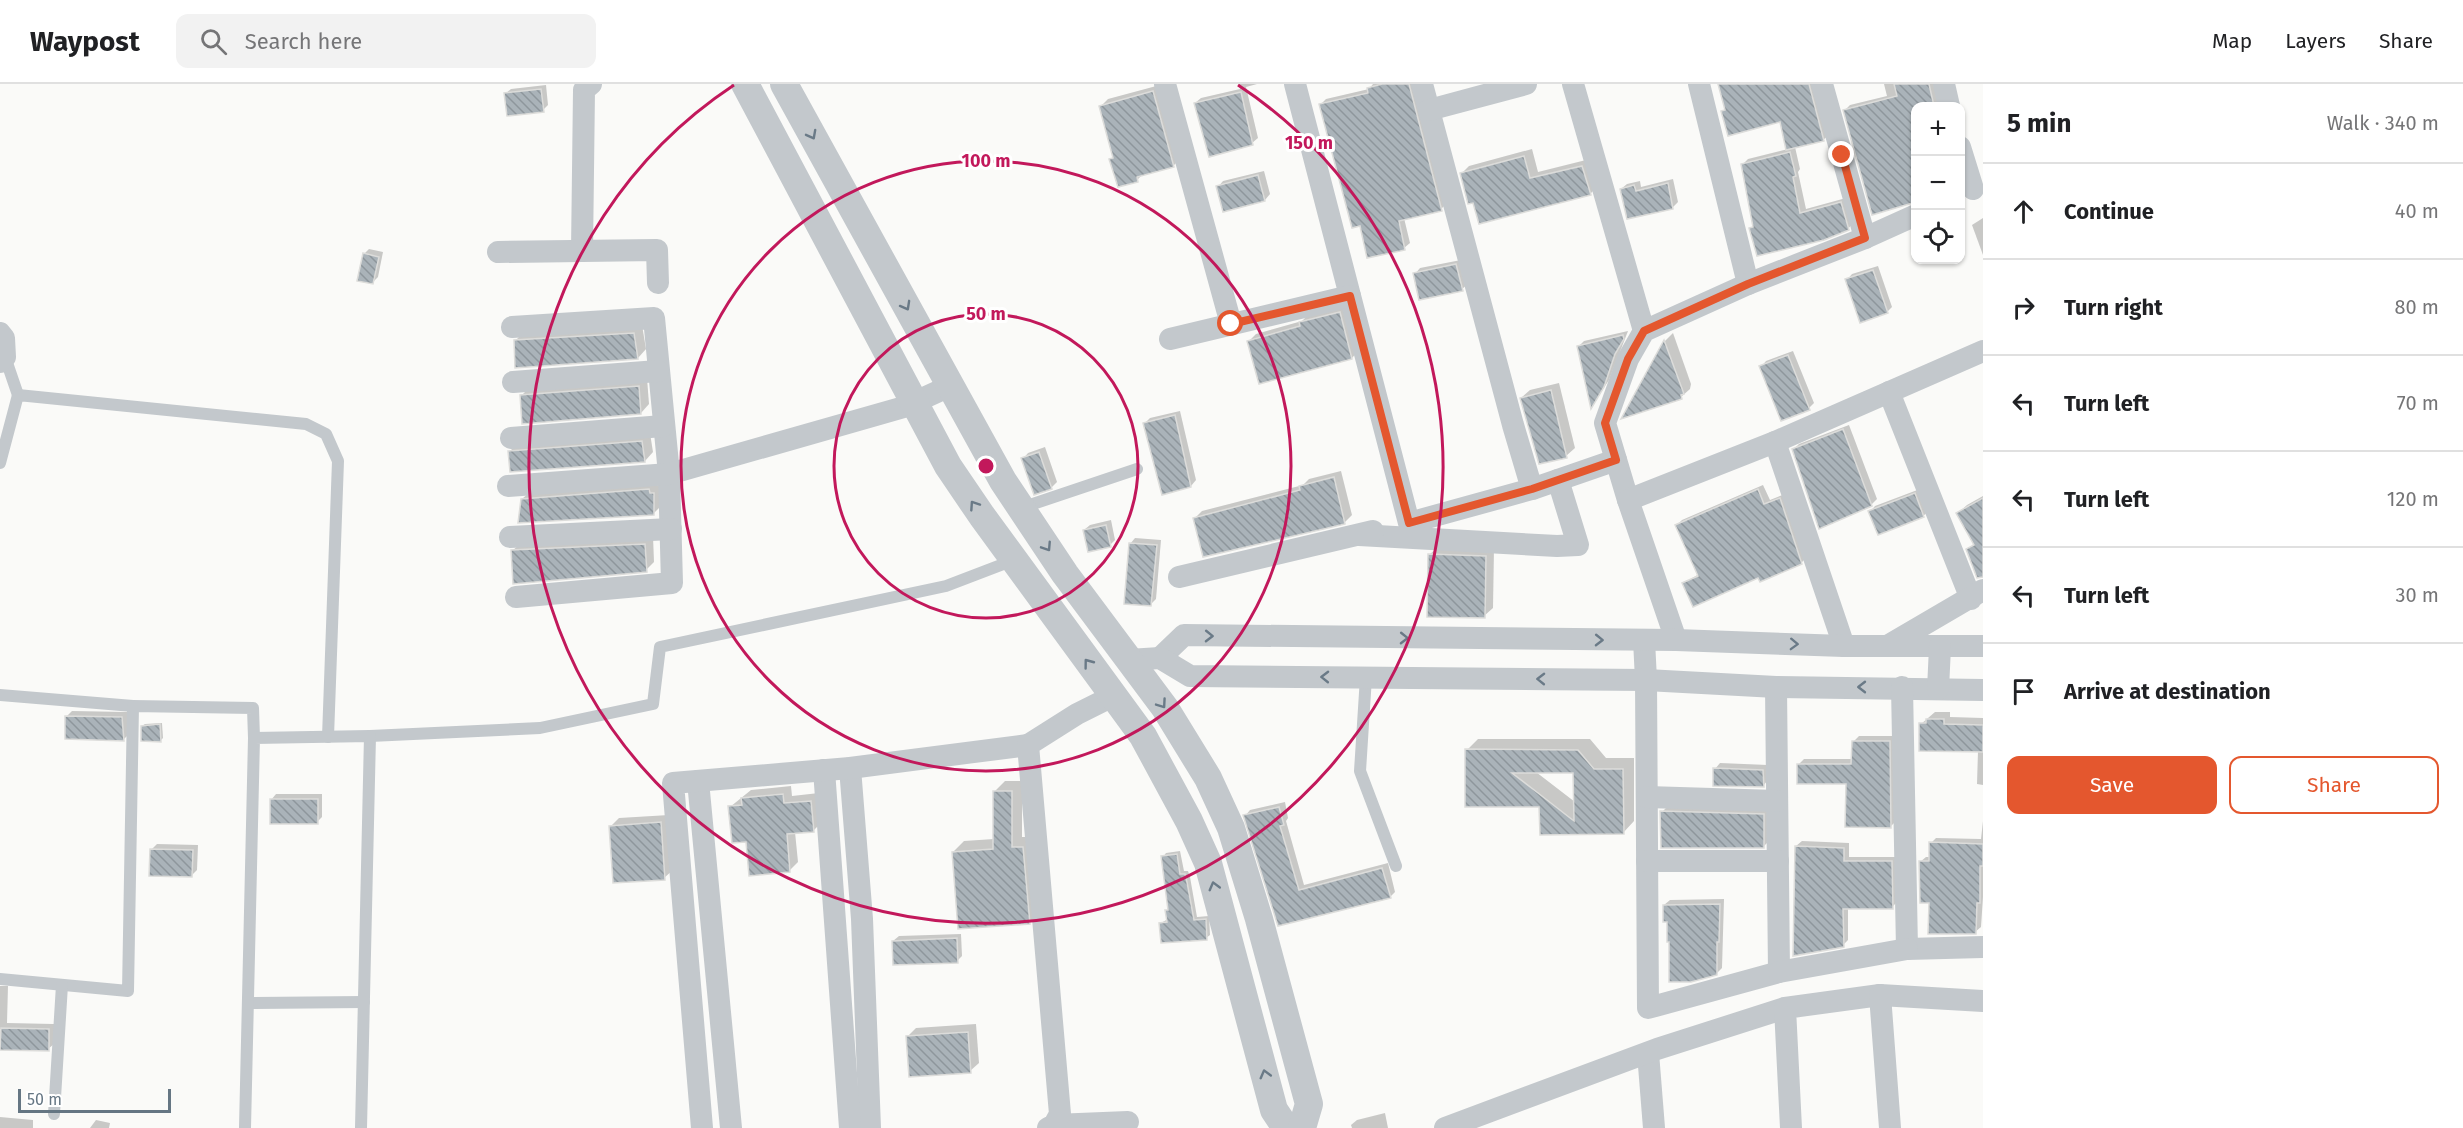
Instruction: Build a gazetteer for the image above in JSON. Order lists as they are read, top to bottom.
{
  "scale_bar": "50 m",
  "page": {
    "header": "Waypost",
    "search": "Search here",
    "nav": ["Map", "Layers", "Share"],
    "heading": ["5 min", "Walk · 340 m"],
    "map_buttons": ["+", "−"],
    "list": [
      ["Continue", "40 m"],
      ["Turn right", "80 m"],
      ["Turn left", "70 m"],
      ["Turn left", "120 m"],
      ["Turn left", "30 m"],
      "Arrive at destination"
    ],
    "buttons": ["Save", "Share"],
    "scale": "50 m"
  },
  "rings": ["150 m", "100 m", "50 m"]
}
